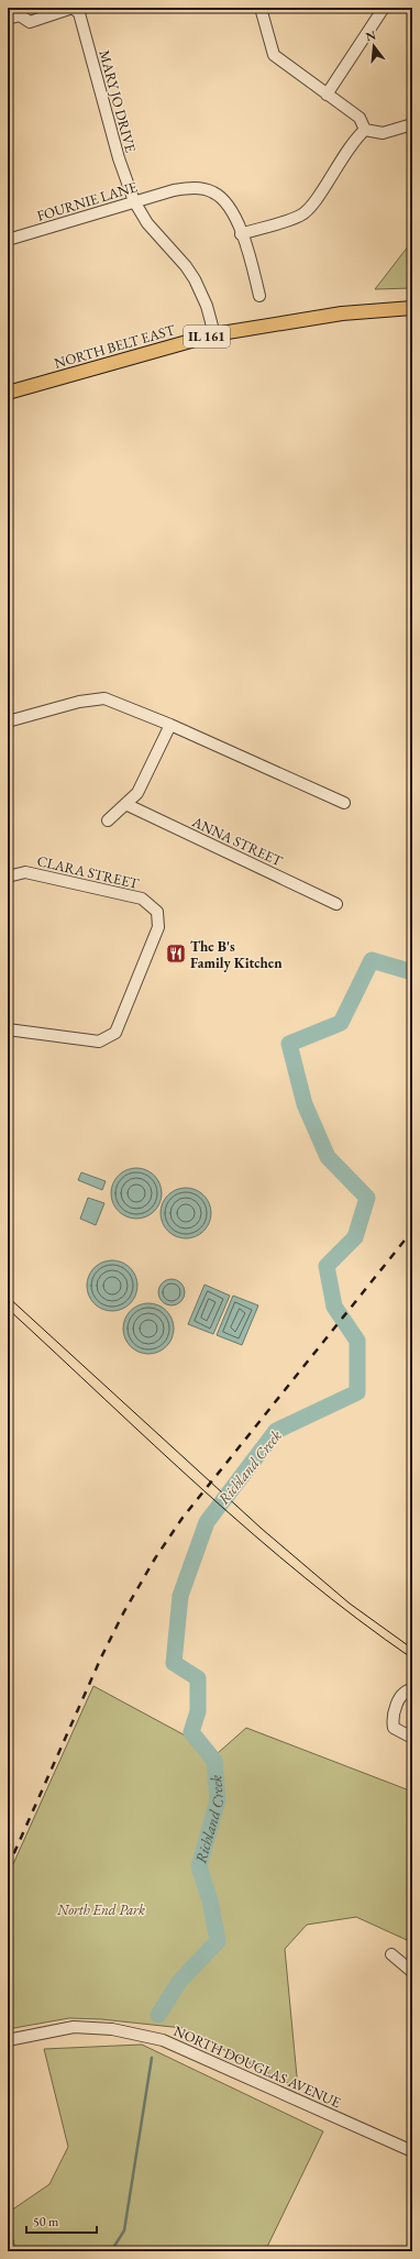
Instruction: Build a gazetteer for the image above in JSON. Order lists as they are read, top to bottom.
{
  "streets": {
    "main road": ["IL 161", "NORTH BELT EAST"],
    "street": [
      "MARY JO DRIVE",
      "FOURNIE LANE",
      "ANNA STREET",
      "CLARA STREET",
      "NORTH DOUGLAS AVENUE"
    ]
  },
  "crossings": [
    ["MARY JO DRIVE", "FOURNIE LANE"],
    ["MARY JO DRIVE", "NORTH BELT EAST"]
  ],
  "water": ["Richland Creek"],
  "parks": ["North End Park"],
  "places": {
    "restaurant": ["The B's Family Kitchen"]
  },
  "scale_bar": "50 m",
  "north": "top"
}
